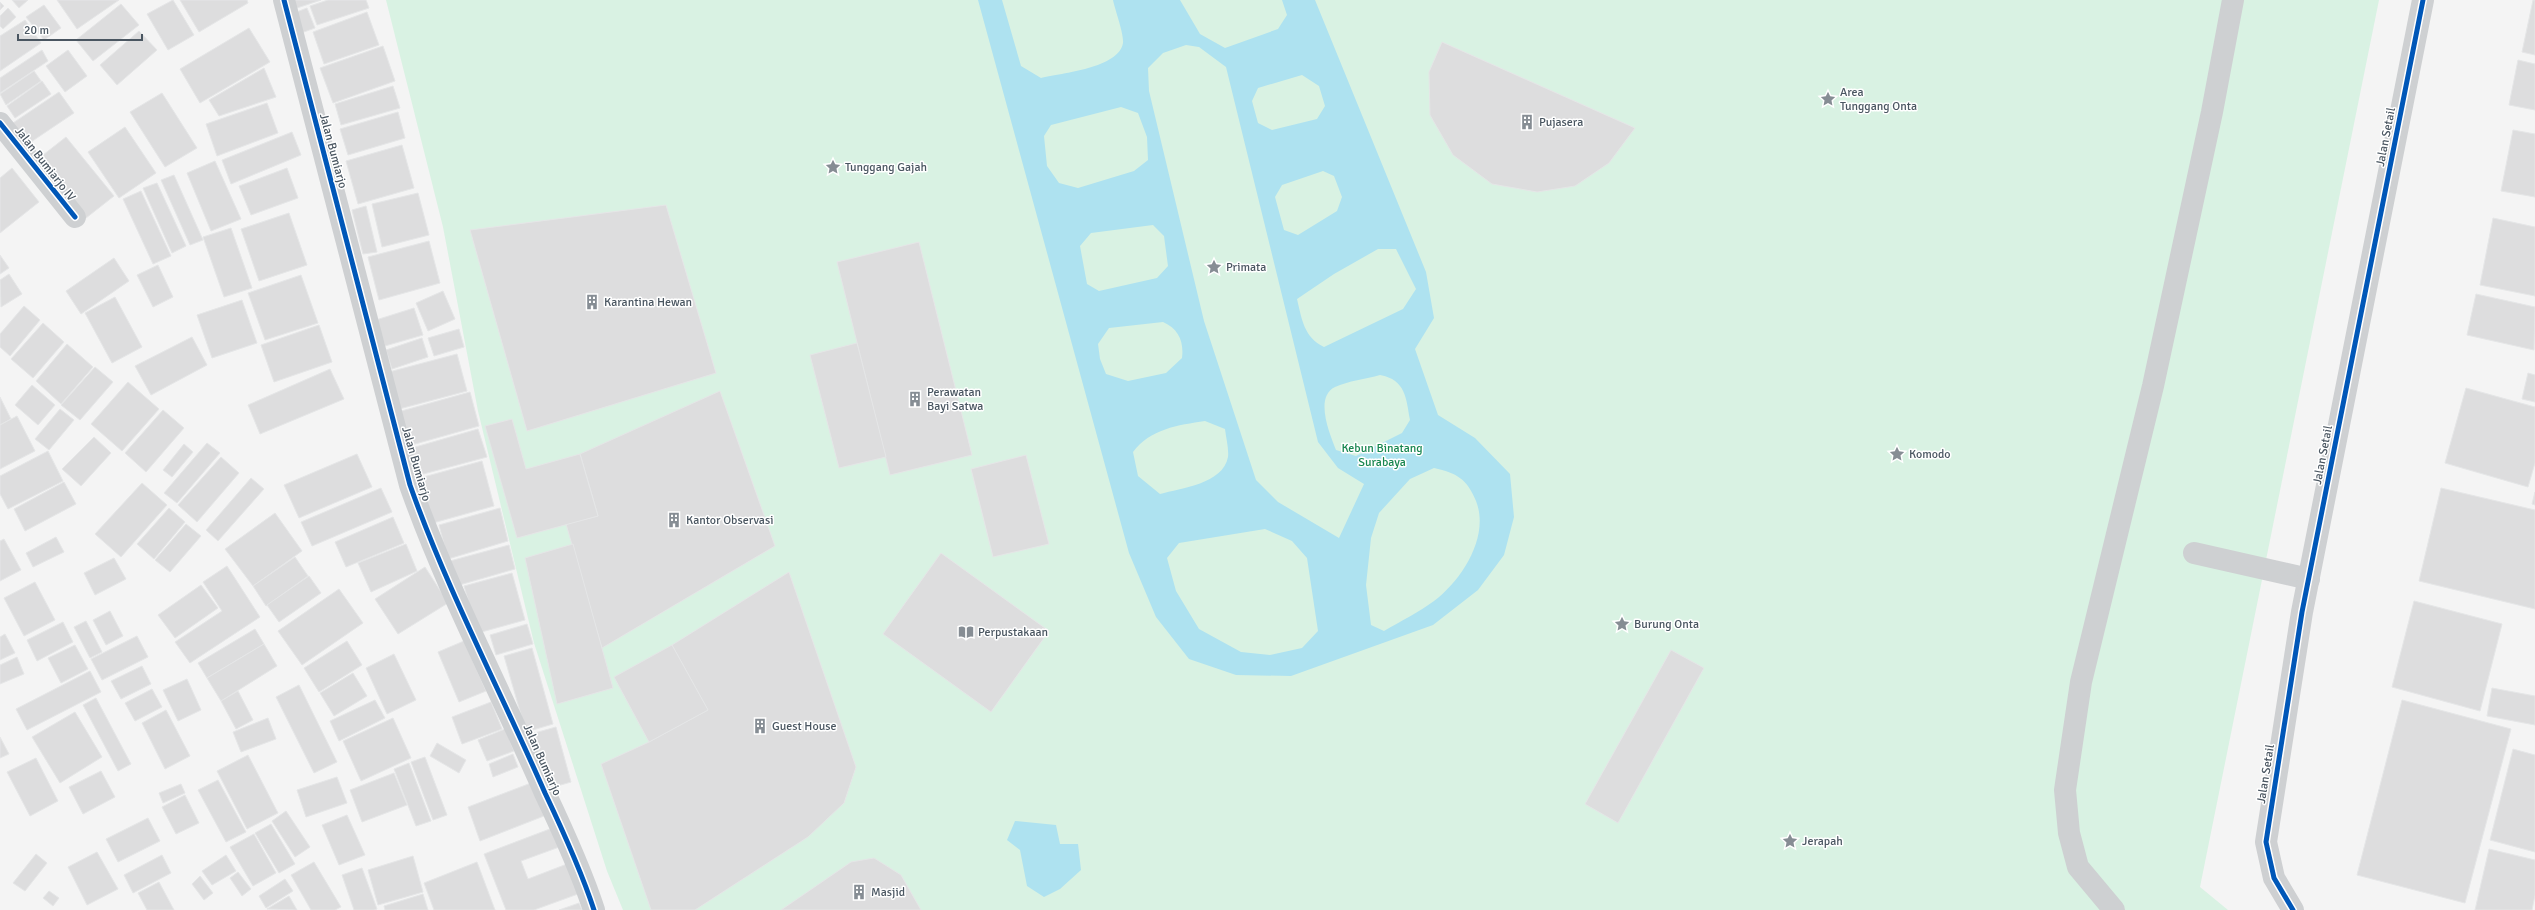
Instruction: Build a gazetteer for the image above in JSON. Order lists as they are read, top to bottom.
{
  "streets": {
    "street": ["Jalan Setail", "Jalan Bumiarjo", "Jalan Bumiarjo IV"]
  },
  "parks": ["Kebun Binatang Surabaya"],
  "places": {
    "place": [
      "Area Tunggang Onta",
      "Tunggang Gajah",
      "Primata",
      "Komodo",
      "Burung Onta",
      "Jerapah"
    ],
    "building": [
      "Pujasera",
      "Karantina Hewan",
      "Perawatan Bayi Satwa",
      "Kantor Observasi",
      "Guest House",
      "Masjid"
    ],
    "library": ["Perpustakaan"]
  },
  "scale_bar": "20 m"
}
